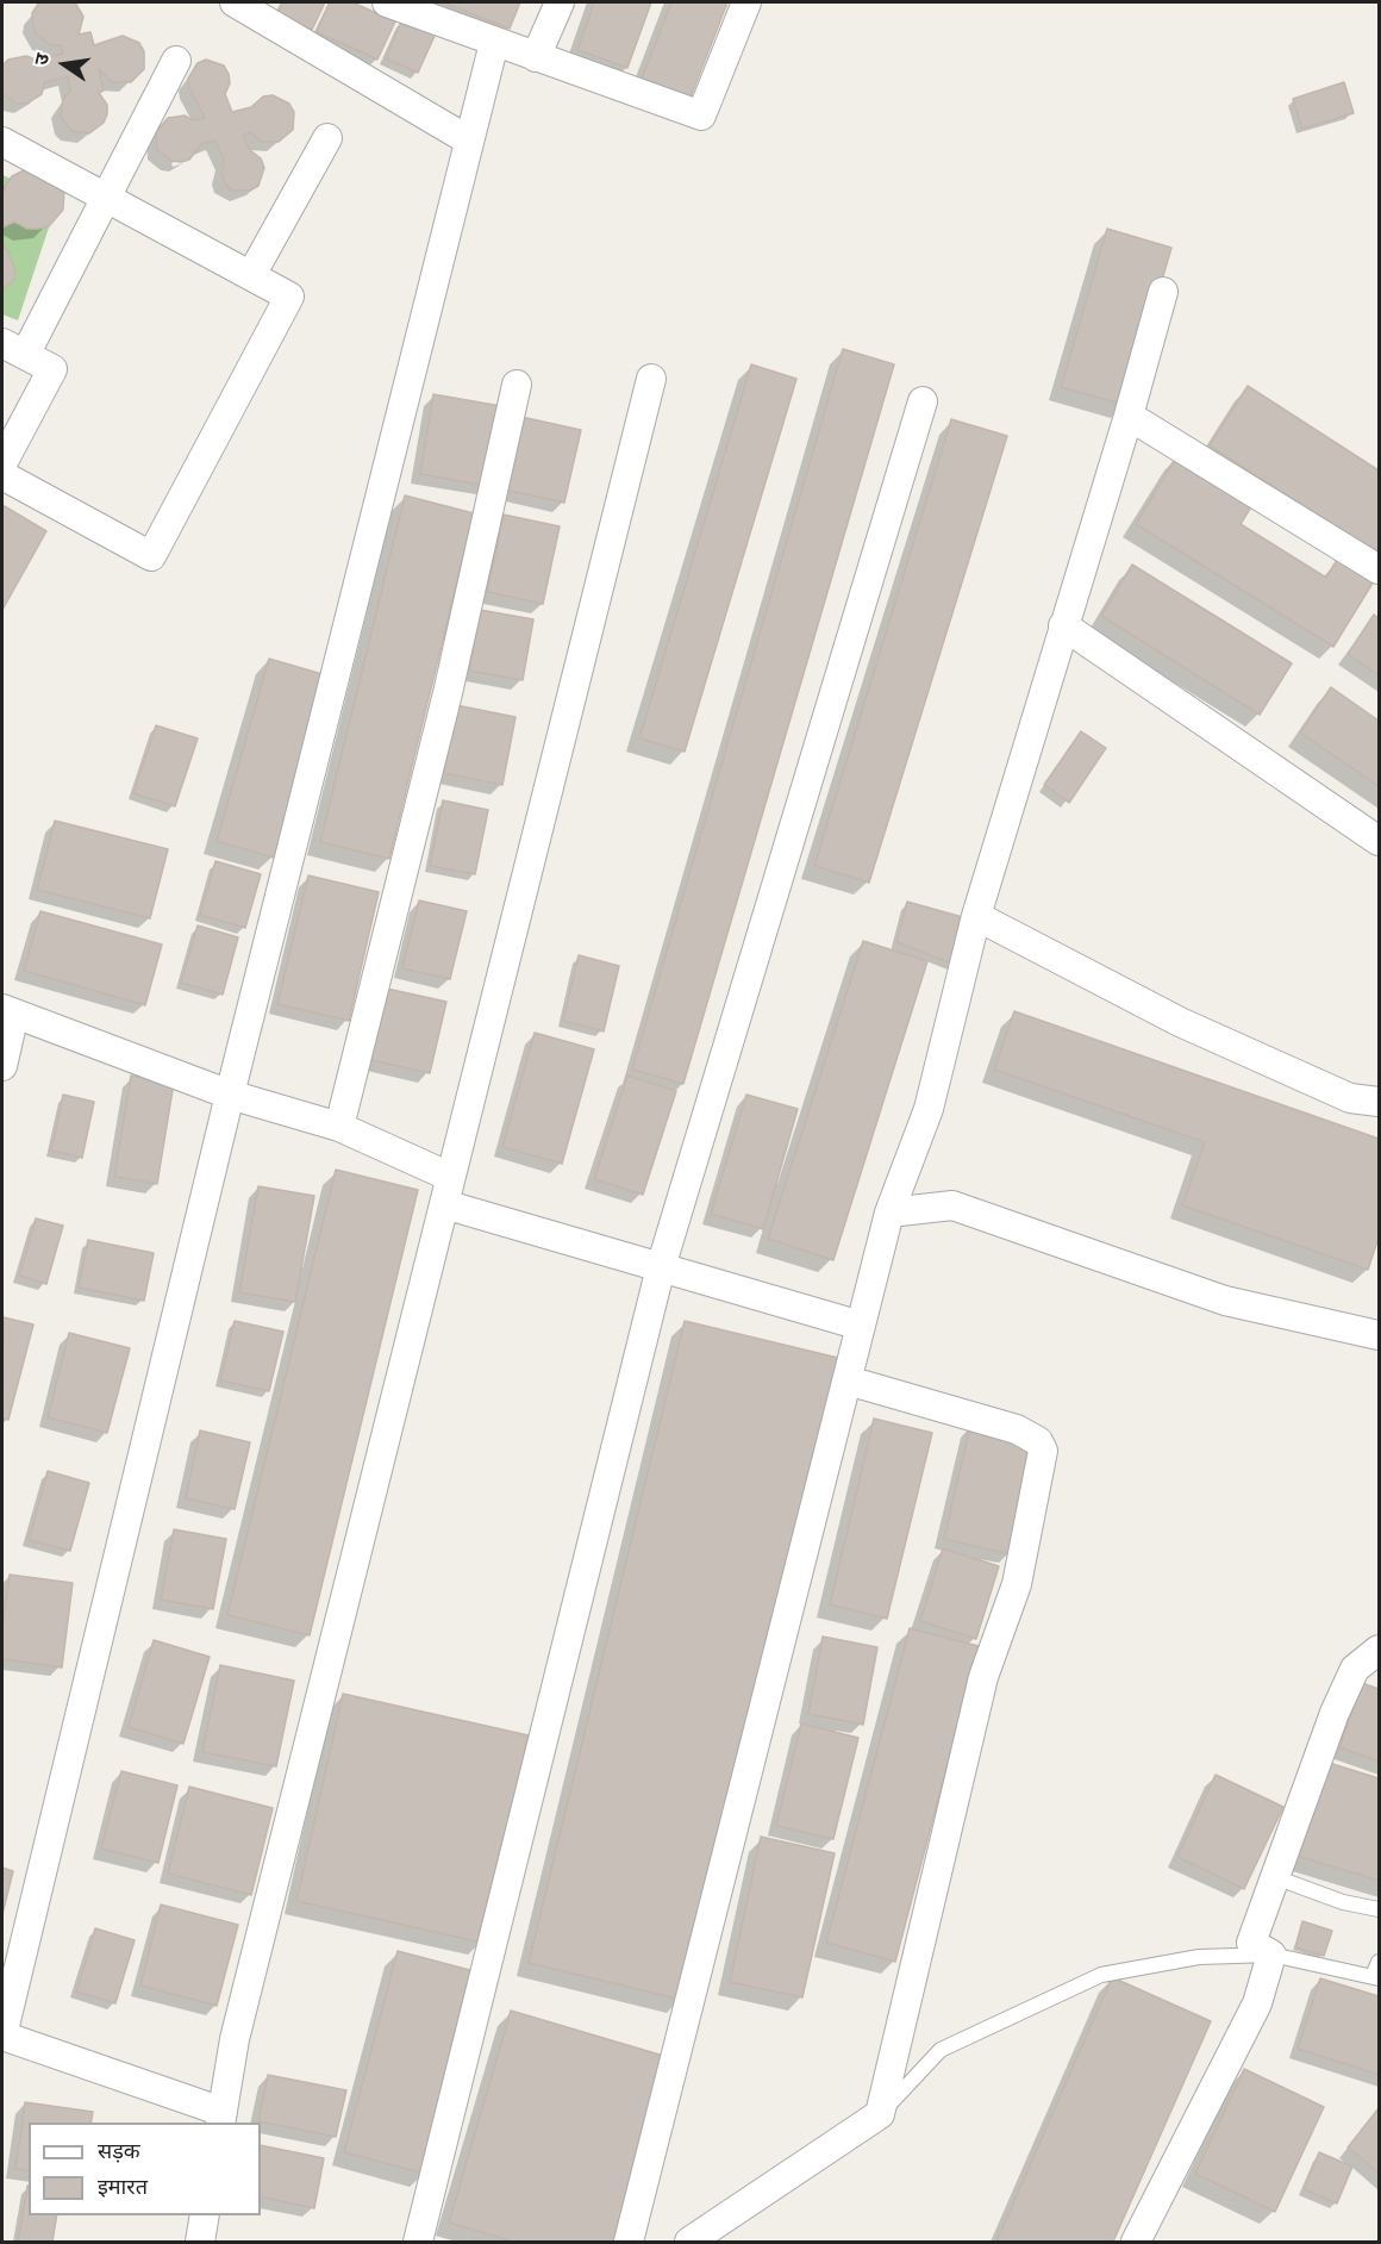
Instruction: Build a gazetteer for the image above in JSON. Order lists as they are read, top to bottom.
{
  "legend": ["सड़क", "इमारत"],
  "north": "left"
}
